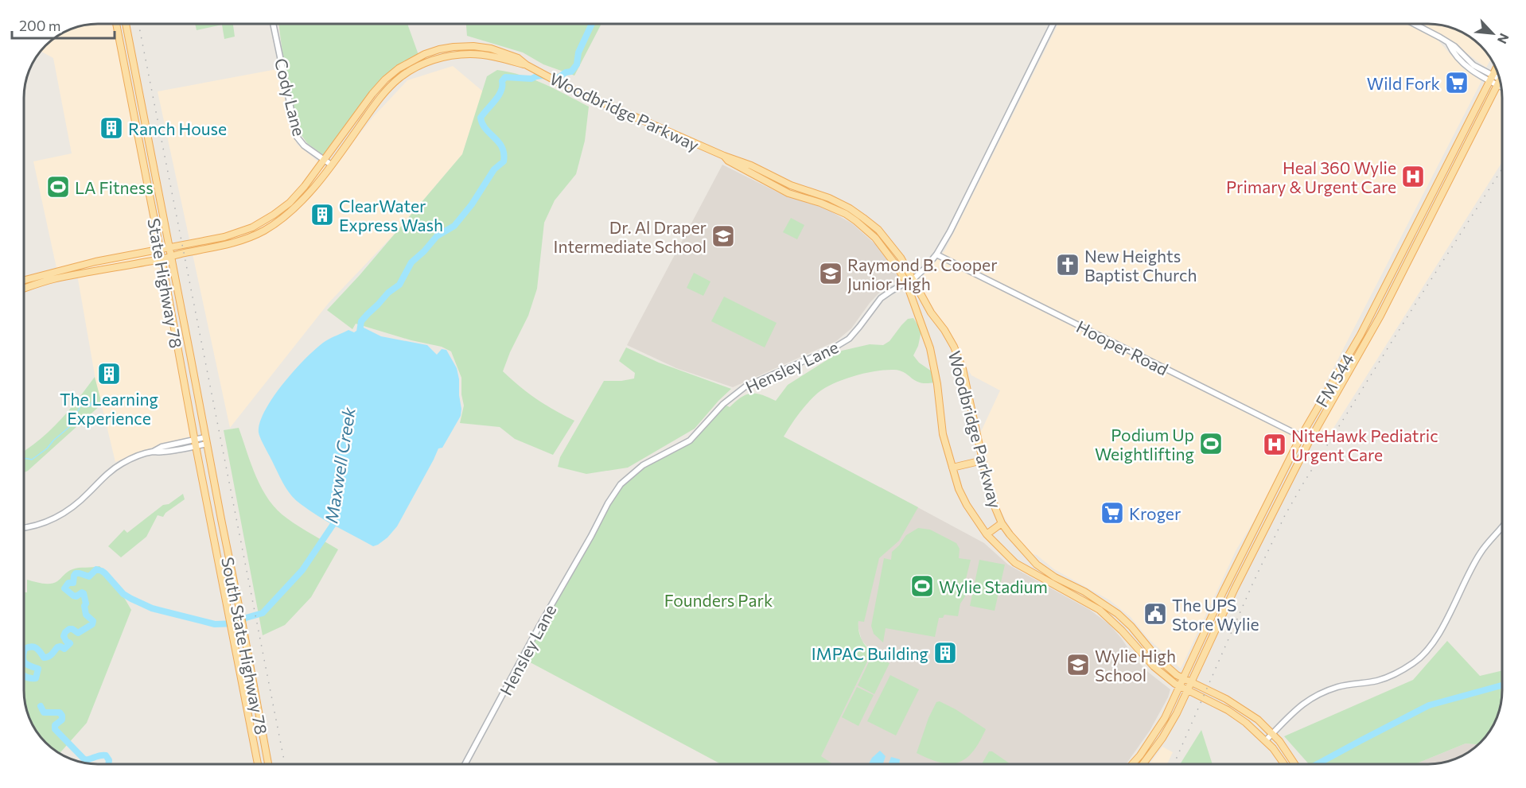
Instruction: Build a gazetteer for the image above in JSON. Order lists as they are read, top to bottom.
{
  "streets": {
    "main road": [
      "Woodbridge Parkway",
      "State Highway 78",
      "FM 544",
      "South State Highway 78"
    ],
    "street": ["Cody Lane", "Hooper Road", "Hensley Lane"]
  },
  "crossings": [
    ["Cody Lane", "Woodbridge Parkway"],
    ["Woodbridge Parkway", "State Highway 78"],
    ["Woodbridge Parkway", "Hensley Lane"],
    ["Woodbridge Parkway", "FM 544"],
    ["State Highway 78", "South State Highway 78"],
    ["Hooper Road", "Hensley Lane"],
    ["Hooper Road", "FM 544"]
  ],
  "water": ["Maxwell Creek"],
  "parks": ["Founders Park"],
  "places": {
    "supermarket": ["Wild Fork", "Kroger"],
    "building": [
      "Ranch House",
      "ClearWater Express Wash",
      "The Learning Experience",
      "IMPAC Building"
    ],
    "hospital": ["Heal 360 Wylie Primary & Urgent Care", "NiteHawk Pediatric Urgent Care"],
    "sports": ["LA Fitness", "Podium Up Weightlifting", "Wylie Stadium"],
    "school or university": ["Dr. Al Draper Intermediate School", "Raymond B. Cooper Junior High", "Wylie High School"],
    "church": ["New Heights Baptist Church"],
    "public building": ["The UPS Store Wylie"]
  },
  "scale_bar": "200 m",
  "north": "bottom right"
}
